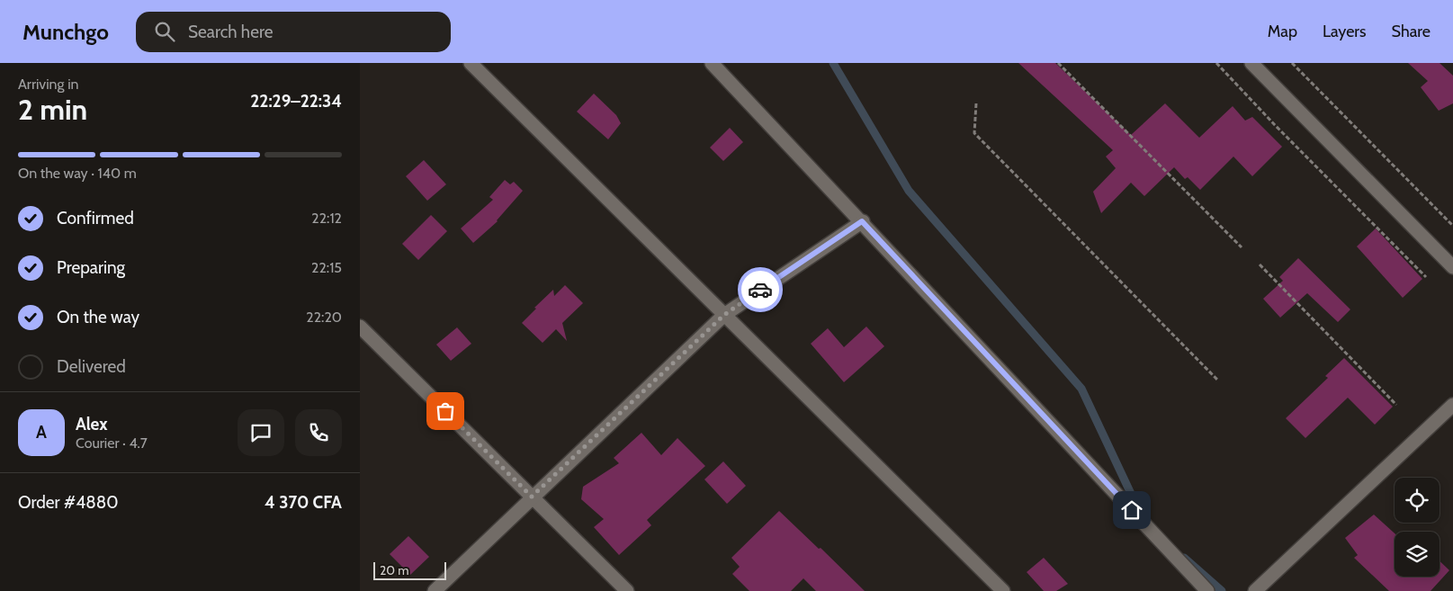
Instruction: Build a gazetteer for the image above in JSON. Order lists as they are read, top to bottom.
{
  "scale_bar": "20 m",
  "page": {
    "header": "Munchgo",
    "search": "Search here",
    "nav": ["Map", "Layers", "Share"],
    "heading": ["2 min", "Arriving in", "22:29–22:34"],
    "panel": [
      "Alex",
      "Courier · 4.7",
      "Order #4880",
      "4 370 CFA"
    ],
    "bar": "On the way · 140 m",
    "list": [
      ["Confirmed", "22:12"],
      ["Preparing", "22:15"],
      ["On the way", "22:20"],
      "Delivered"
    ],
    "round": "A",
    "scale": "20 m"
  }
}
